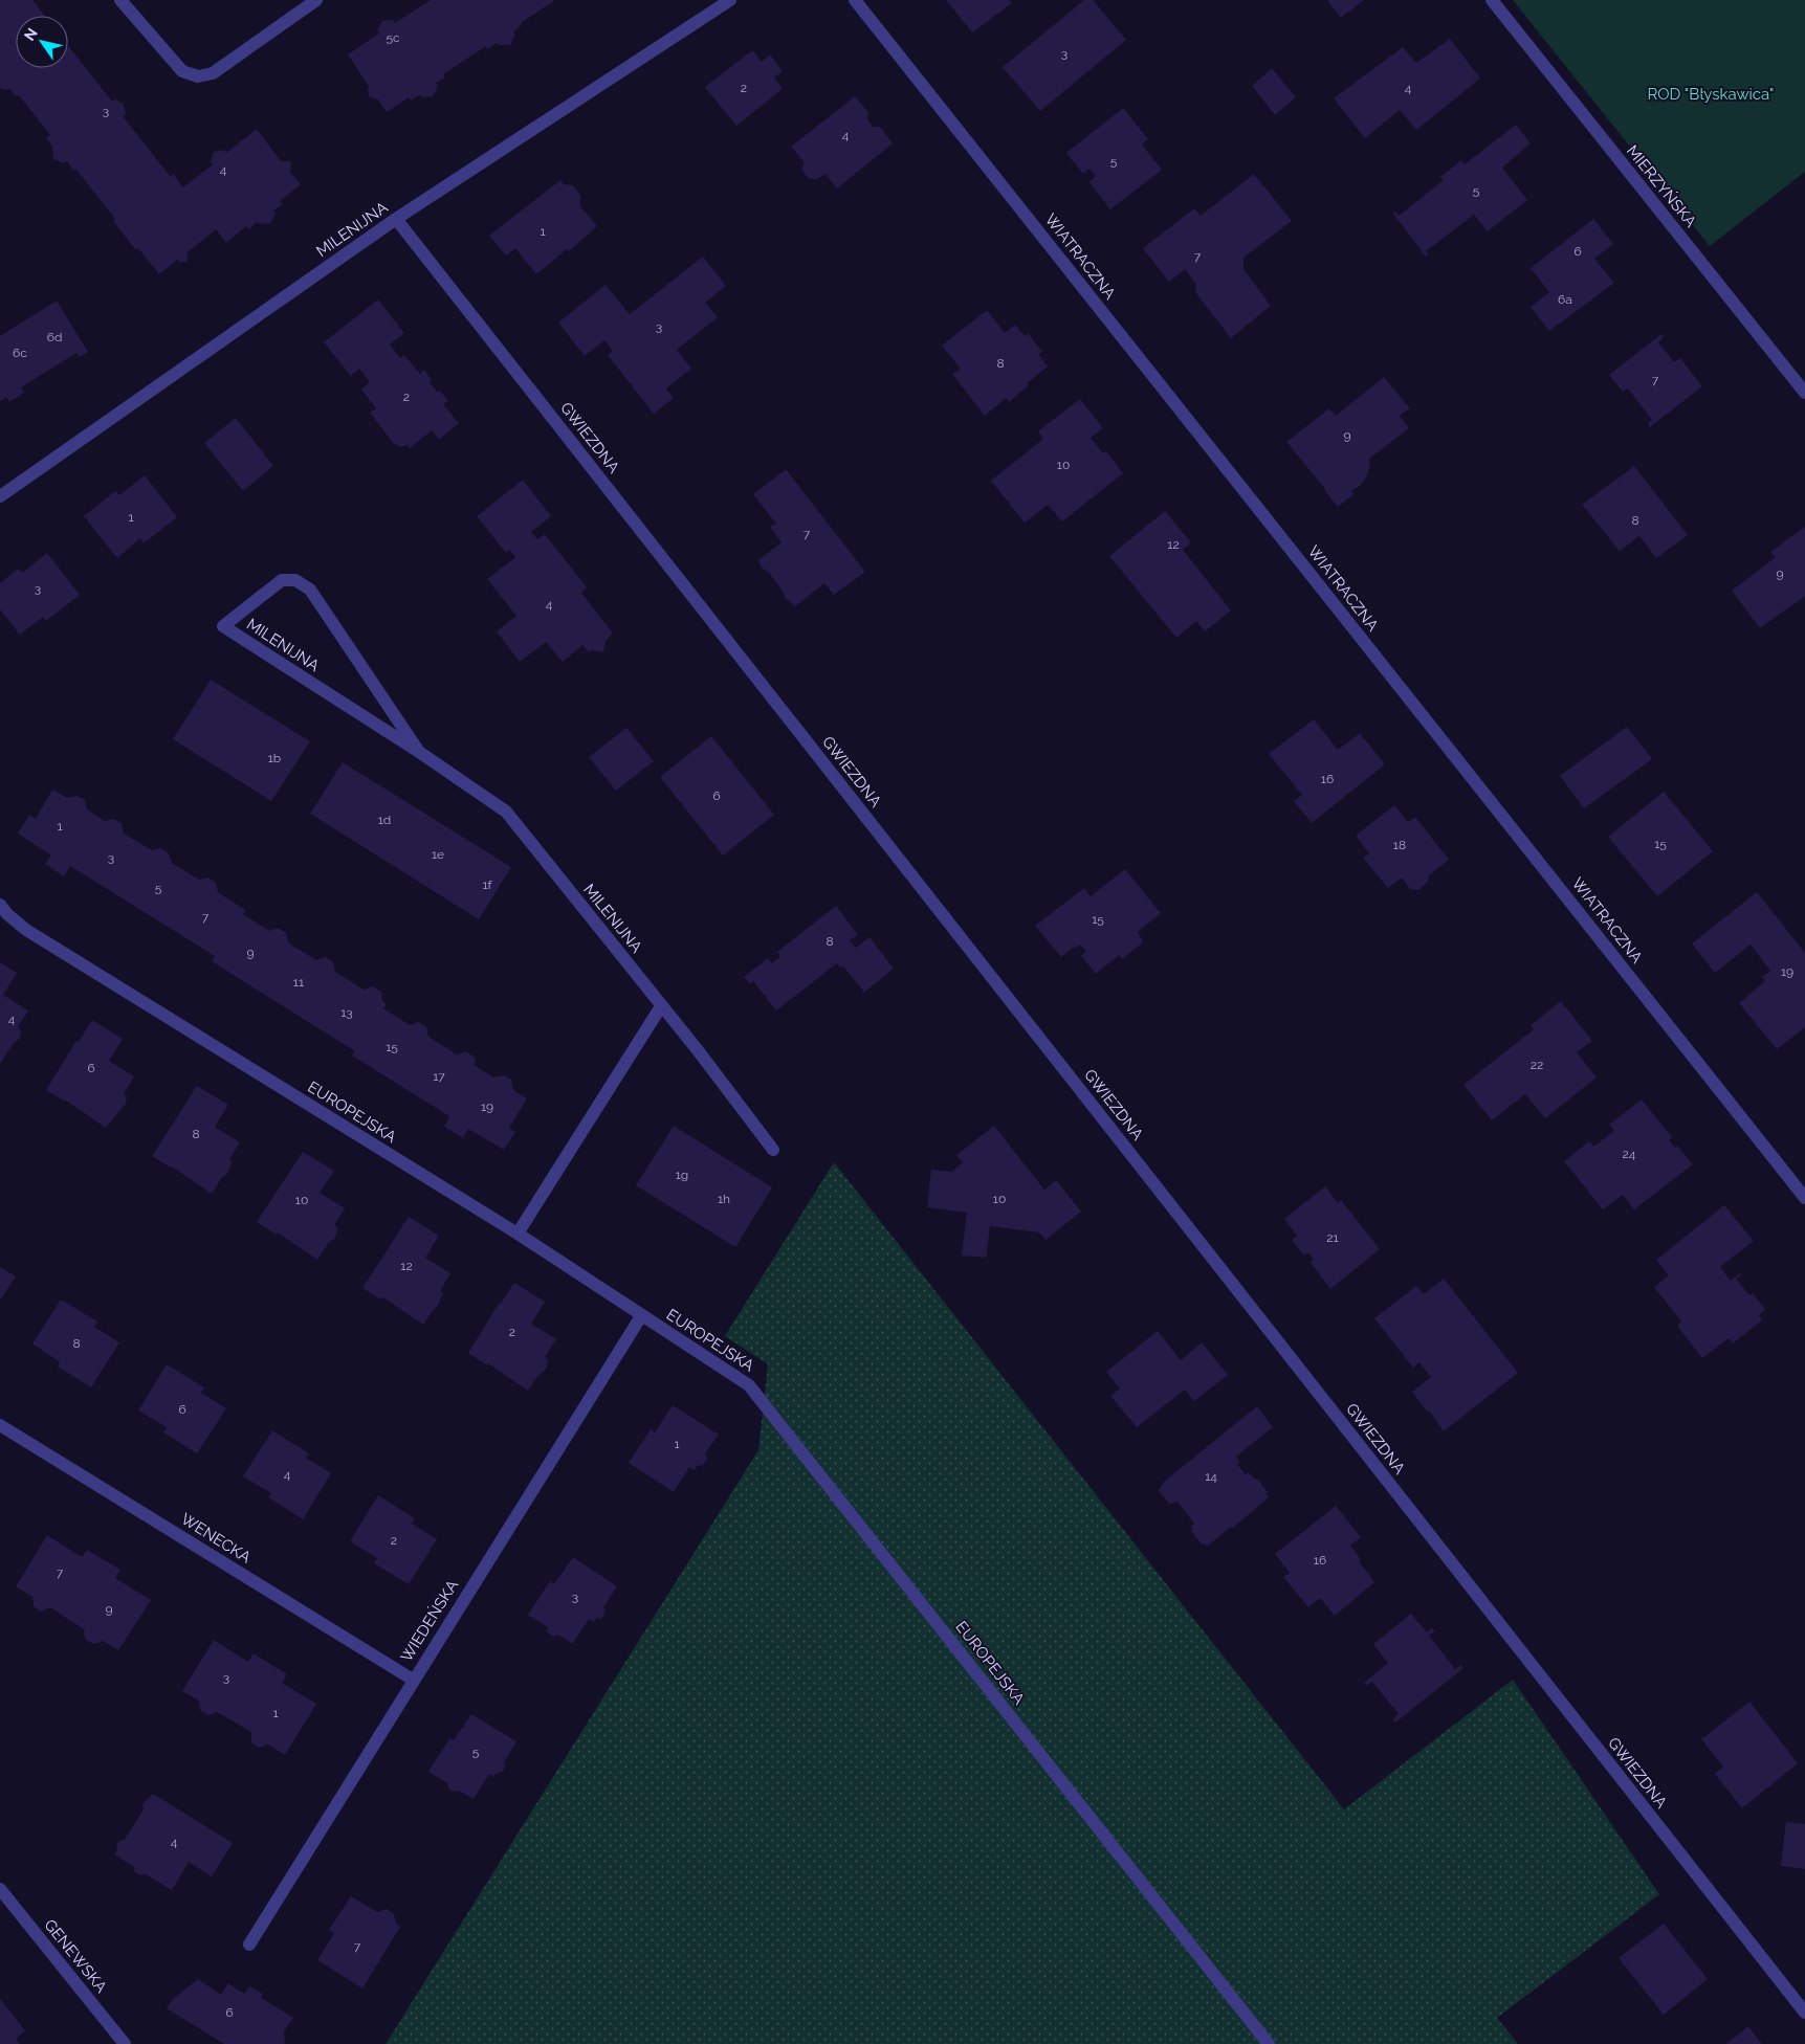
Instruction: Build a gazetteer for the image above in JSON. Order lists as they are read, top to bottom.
{
  "streets": {
    "street": [
      "MIERZYŃSKA",
      "MILENIJNA",
      "WIATRACZNA",
      "GWIEZDNA",
      "EUROPEJSKA",
      "WENECKA",
      "WIEDEŃSKA",
      "GENEWSKA"
    ]
  },
  "crossings": [
    ["MILENIJNA", "GWIEZDNA"],
    ["EUROPEJSKA", "WIEDEŃSKA"],
    ["WENECKA", "WIEDEŃSKA"]
  ],
  "parks": ["ROD \"Błyskawica\""],
  "house_numbers": [
    "5c",
    "3",
    "2",
    "4",
    "3",
    "4",
    "5",
    "4",
    "5",
    "1",
    "6",
    "7",
    "6a",
    "3",
    "6d",
    "6c",
    "8",
    "7",
    "2",
    "9",
    "10",
    "1",
    "8",
    "7",
    "12",
    "9",
    "3",
    "4",
    "1b",
    "16",
    "6",
    "1d",
    "1",
    "15",
    "18",
    "1e",
    "3",
    "1f",
    "5",
    "7",
    "15",
    "8",
    "9",
    "19",
    "11",
    "13",
    "4",
    "15",
    "22",
    "6",
    "17",
    "19",
    "8",
    "24",
    "1g",
    "1h",
    "10",
    "10",
    "21",
    "12",
    "2",
    "8",
    "6",
    "1",
    "4",
    "14",
    "2",
    "16",
    "7",
    "3",
    "9",
    "3",
    "1",
    "5",
    "4",
    "7",
    "6"
  ],
  "north": "top left"
}
